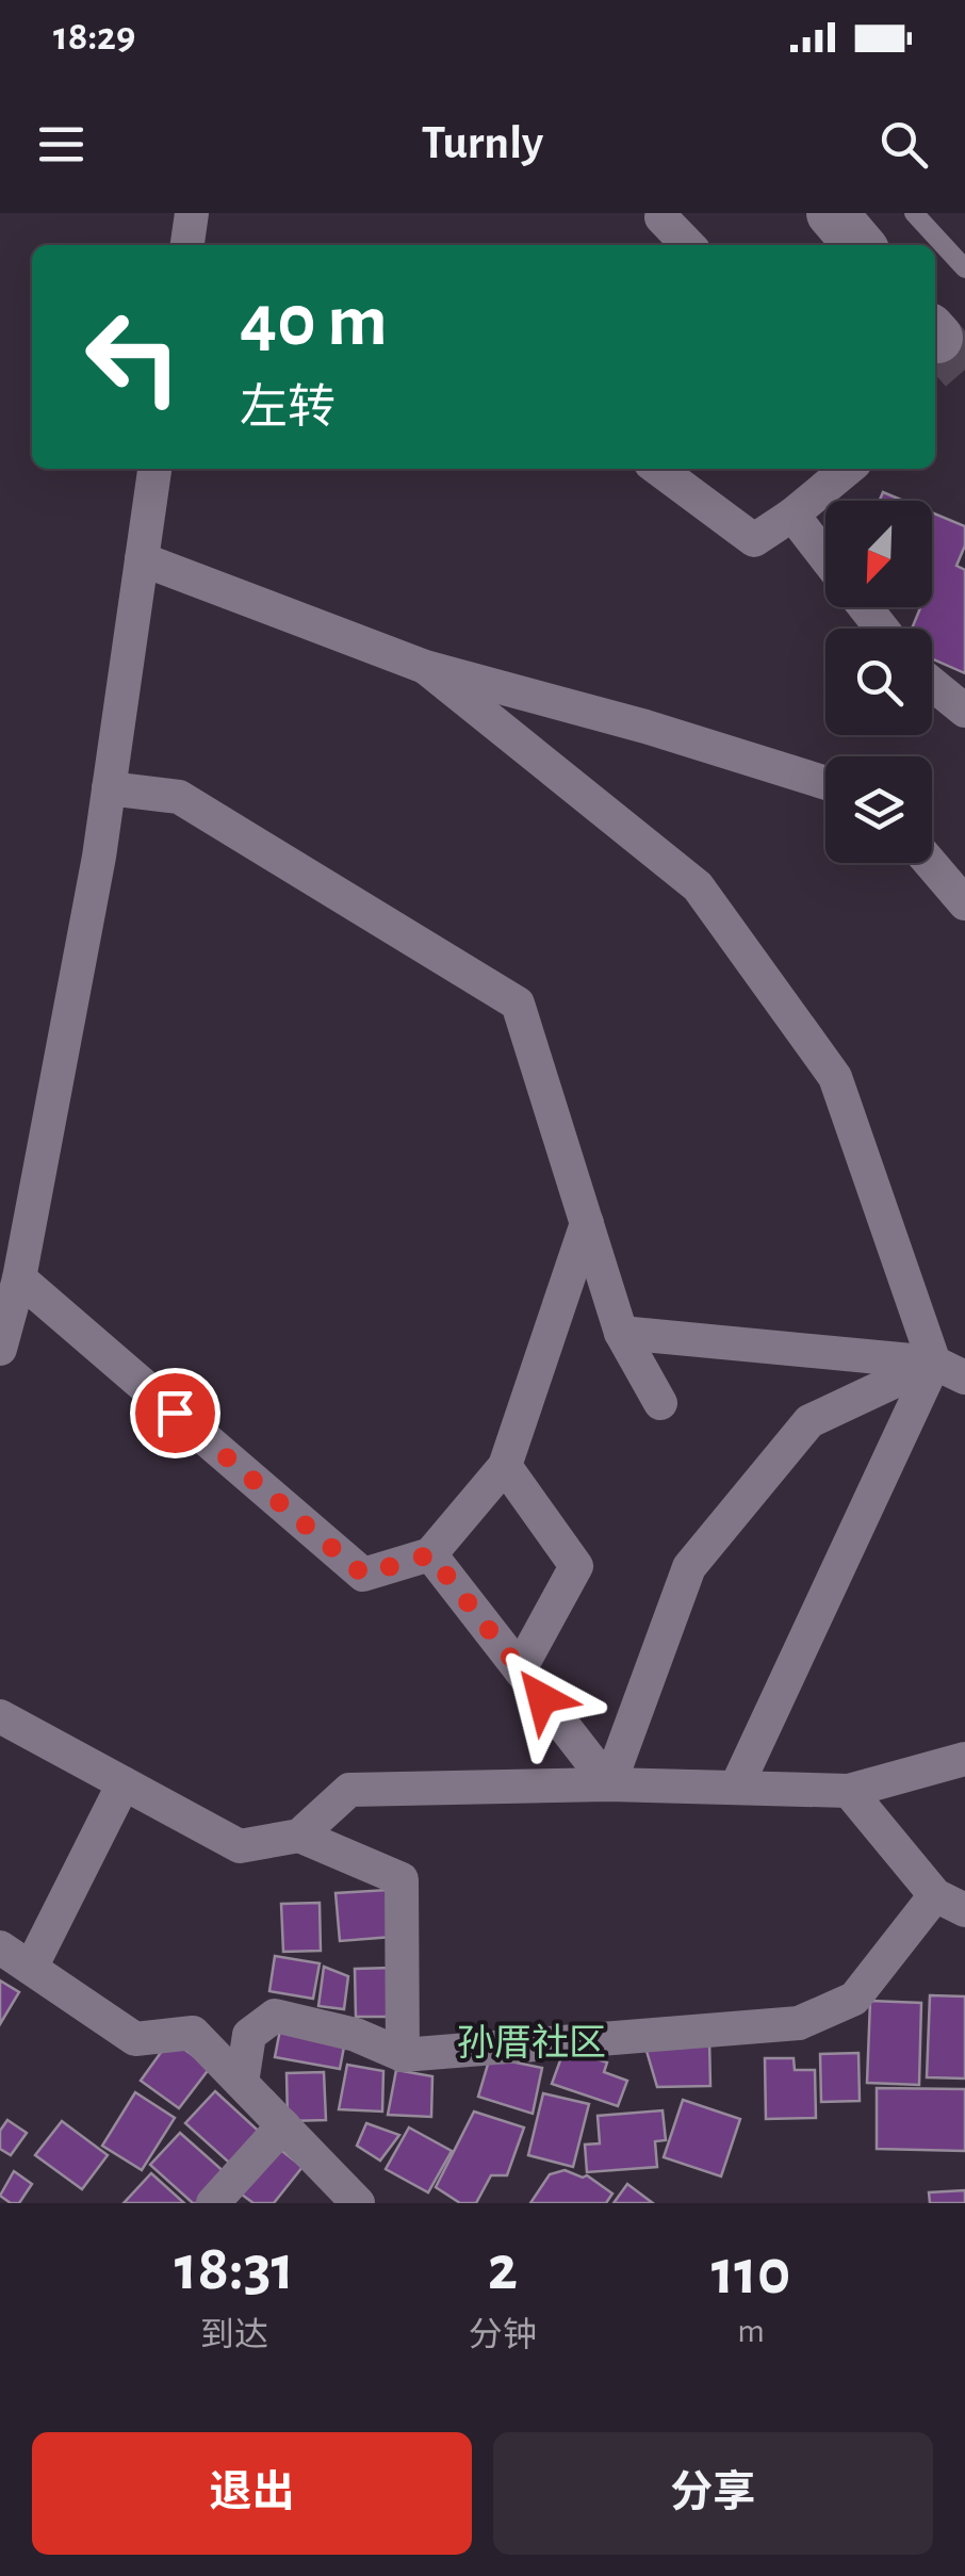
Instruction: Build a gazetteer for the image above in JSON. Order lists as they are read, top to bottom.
{
  "districts": ["孙厝社区"],
  "north": "bottom left",
  "page": {
    "status": "18:29",
    "header": "Turnly",
    "turn": ["40 m", "左转"],
    "eta": [
      "18:31",
      "到达",
      "2",
      "分钟",
      "110",
      "m"
    ],
    "buttons": ["退出", "分享"]
  }
}
